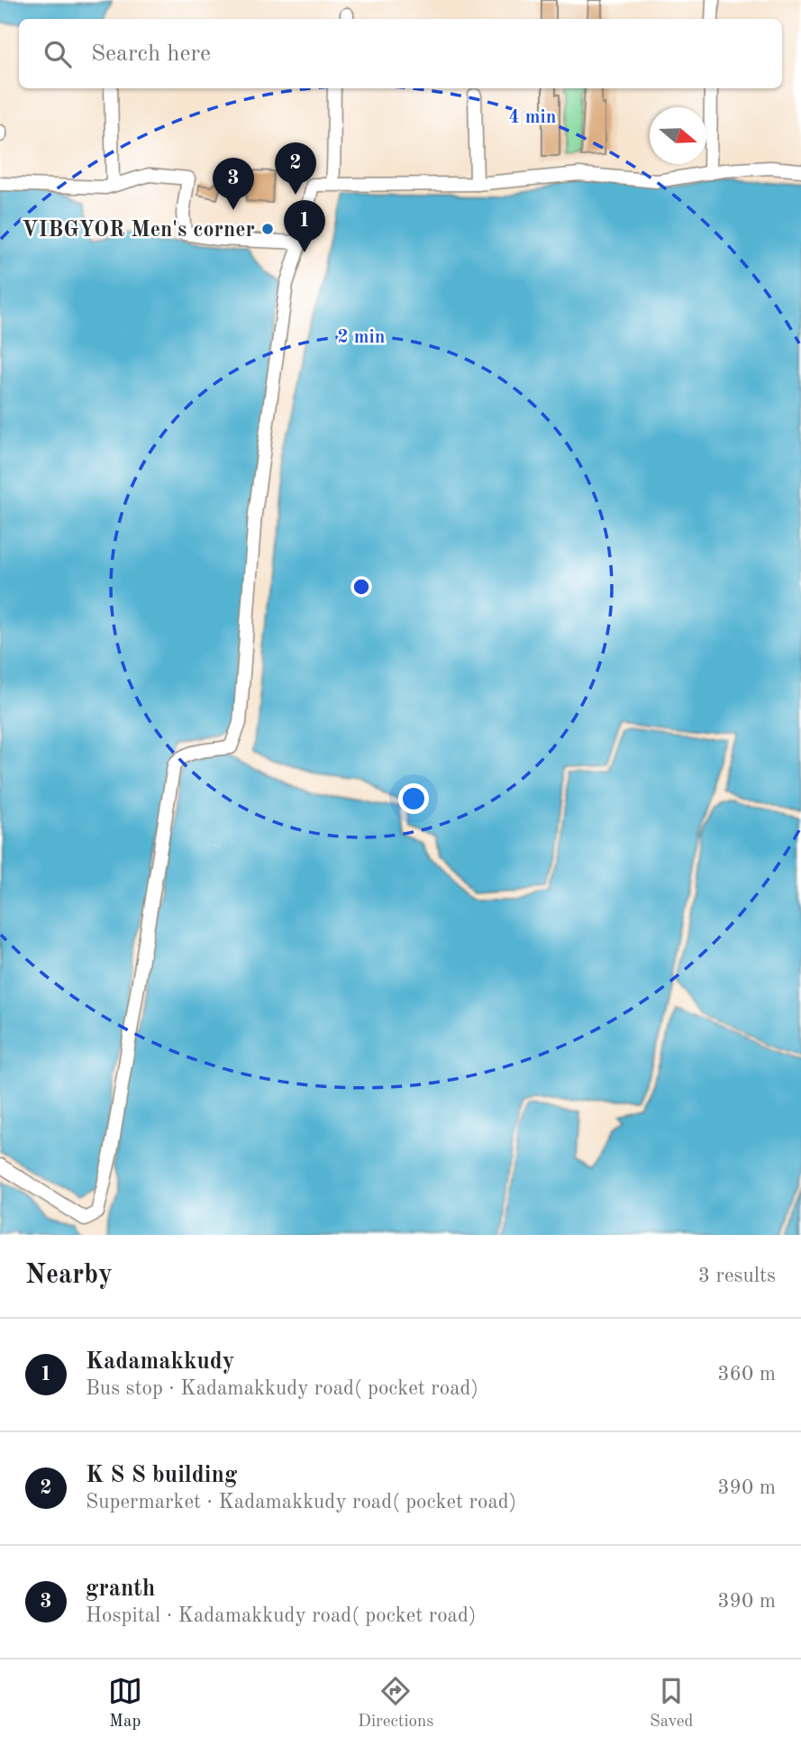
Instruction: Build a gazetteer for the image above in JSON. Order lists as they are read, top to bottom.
{
  "places": ["VIBGYOR Men's corner"],
  "north": "right",
  "page": {
    "search": "Search here",
    "pins": ["2", "3", "1"],
    "heading": ["Nearby", "3 results"],
    "list": [
      {
        "mark": "1",
        "name": "Kadamakkudy",
        "note": "Bus stop · Kadamakkudy road( pocket road)",
        "value": "360 m"
      },
      {
        "mark": "2",
        "name": "K S S building",
        "note": "Supermarket · Kadamakkudy road( pocket road)",
        "value": "390 m"
      },
      {
        "mark": "3",
        "name": "granth",
        "note": "Hospital · Kadamakkudy road( pocket road)",
        "value": "390 m"
      }
    ],
    "nav": ["Map", "Directions", "Saved"]
  },
  "rings": ["4 min", "2 min"]
}
